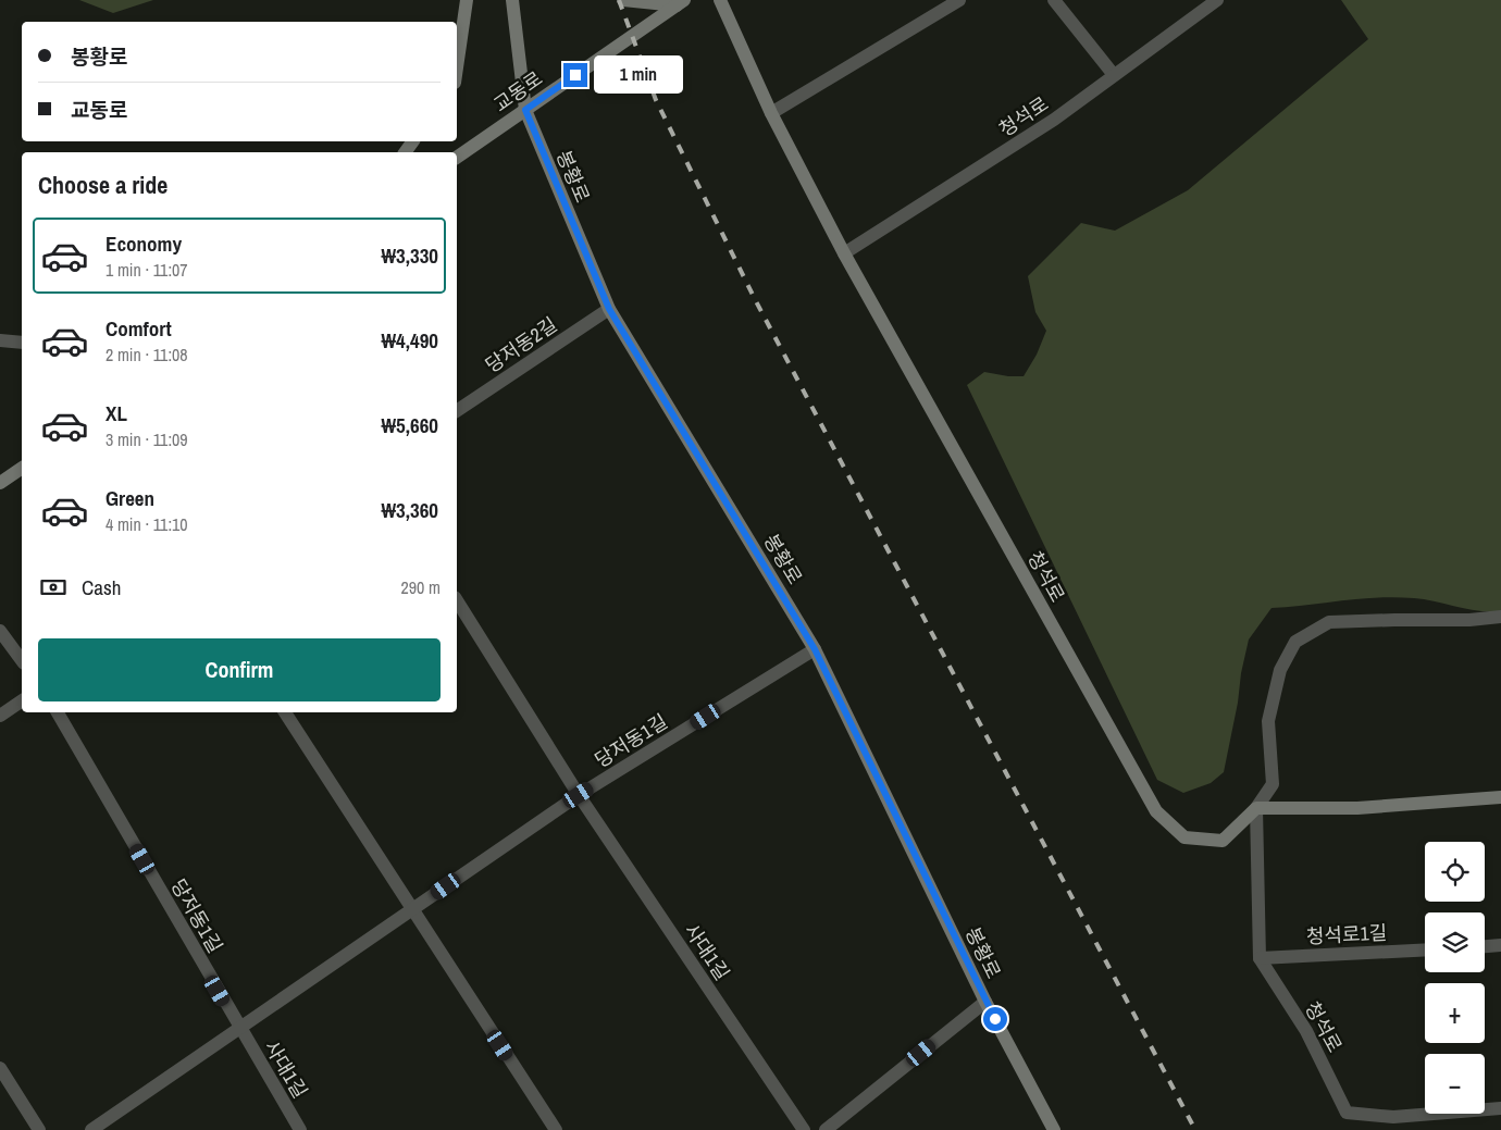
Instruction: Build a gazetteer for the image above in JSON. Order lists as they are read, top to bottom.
{
  "streets": {
    "street": [
      "교동로",
      "청석로",
      "봉황로",
      "당저동2길",
      "당저동1길",
      "청석로1길",
      "사대1길"
    ]
  },
  "crossings": [
    ["교동로", "봉황로"],
    ["청석로", "청석로1길"],
    ["봉황로", "당저동2길"],
    ["봉황로", "당저동1길"],
    ["당저동1길", "사대1길"]
  ],
  "page": {
    "banner": ["봉황로", "교동로"],
    "bubble": "1 min",
    "heading": "Choose a ride",
    "list": [
      {
        "name": "Economy",
        "note": "1 min · 11:07",
        "value": "₩3,330"
      },
      {
        "name": "Comfort",
        "note": "2 min · 11:08",
        "value": "₩4,490"
      },
      {
        "name": "XL",
        "note": "3 min · 11:09",
        "value": "₩5,660"
      },
      {
        "name": "Green",
        "note": "4 min · 11:10",
        "value": "₩3,360"
      }
    ],
    "pay": ["Cash", "290 m"],
    "buttons": "Confirm",
    "map_buttons": ["+", "−"]
  }
}
